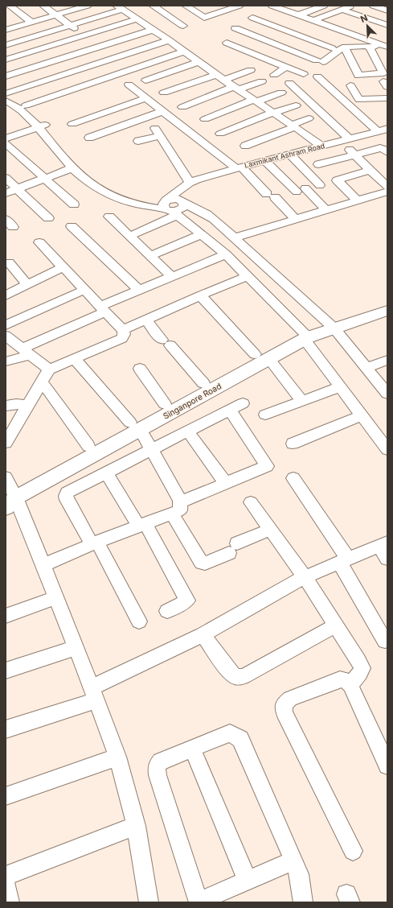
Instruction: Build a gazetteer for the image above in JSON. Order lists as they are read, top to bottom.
{
  "streets": {
    "main road": ["Singanpore Road"],
    "street": ["Laxmikant Ashram Road"]
  },
  "north": "top left"
}
